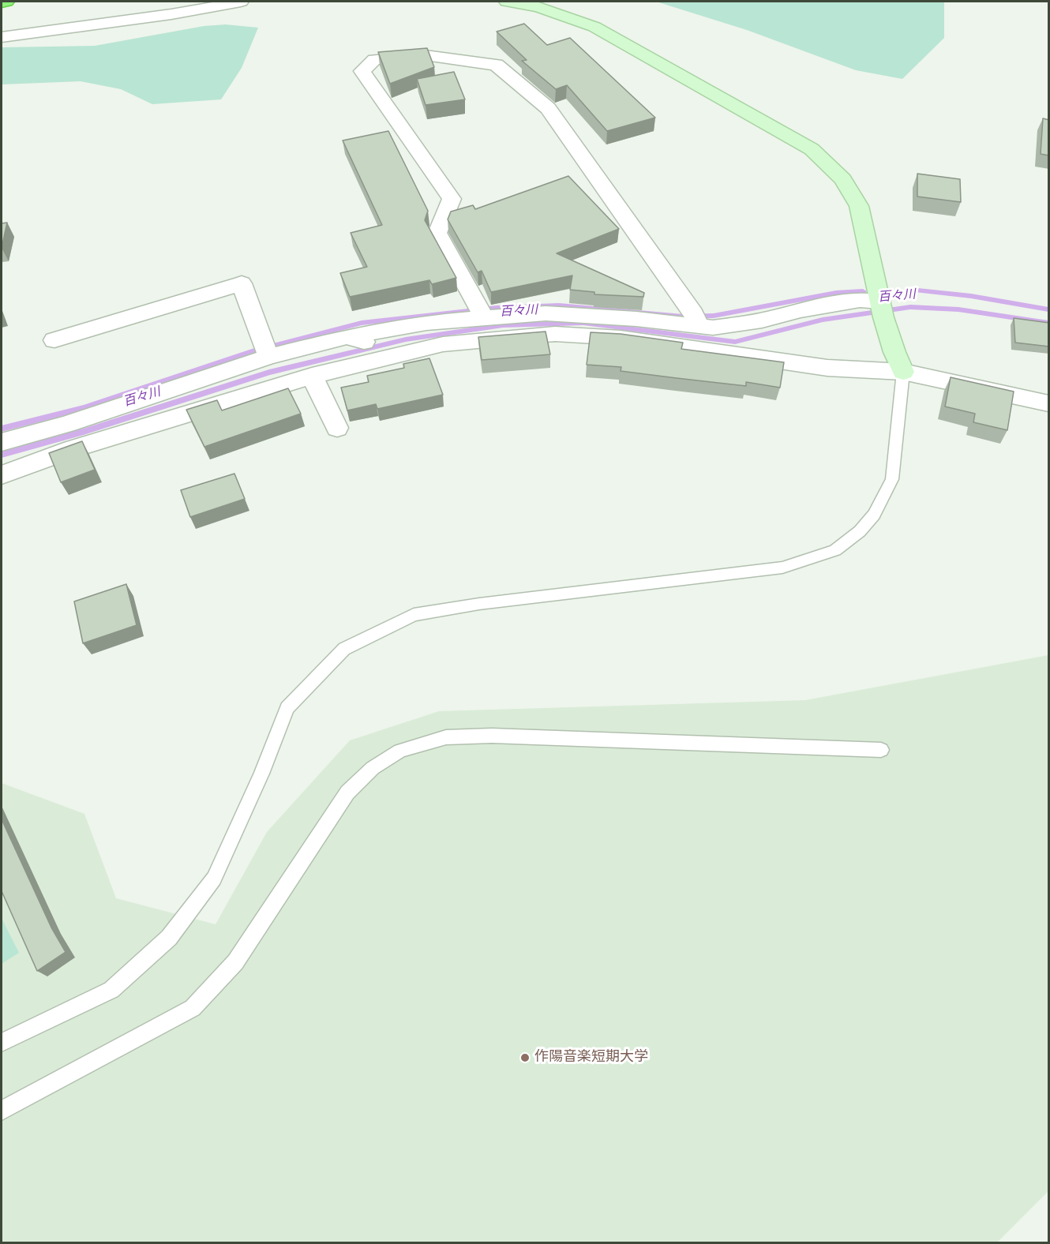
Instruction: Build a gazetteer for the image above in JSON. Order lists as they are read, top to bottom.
{
  "water": ["百々川"],
  "places": ["作陽音楽短期大学"]
}
